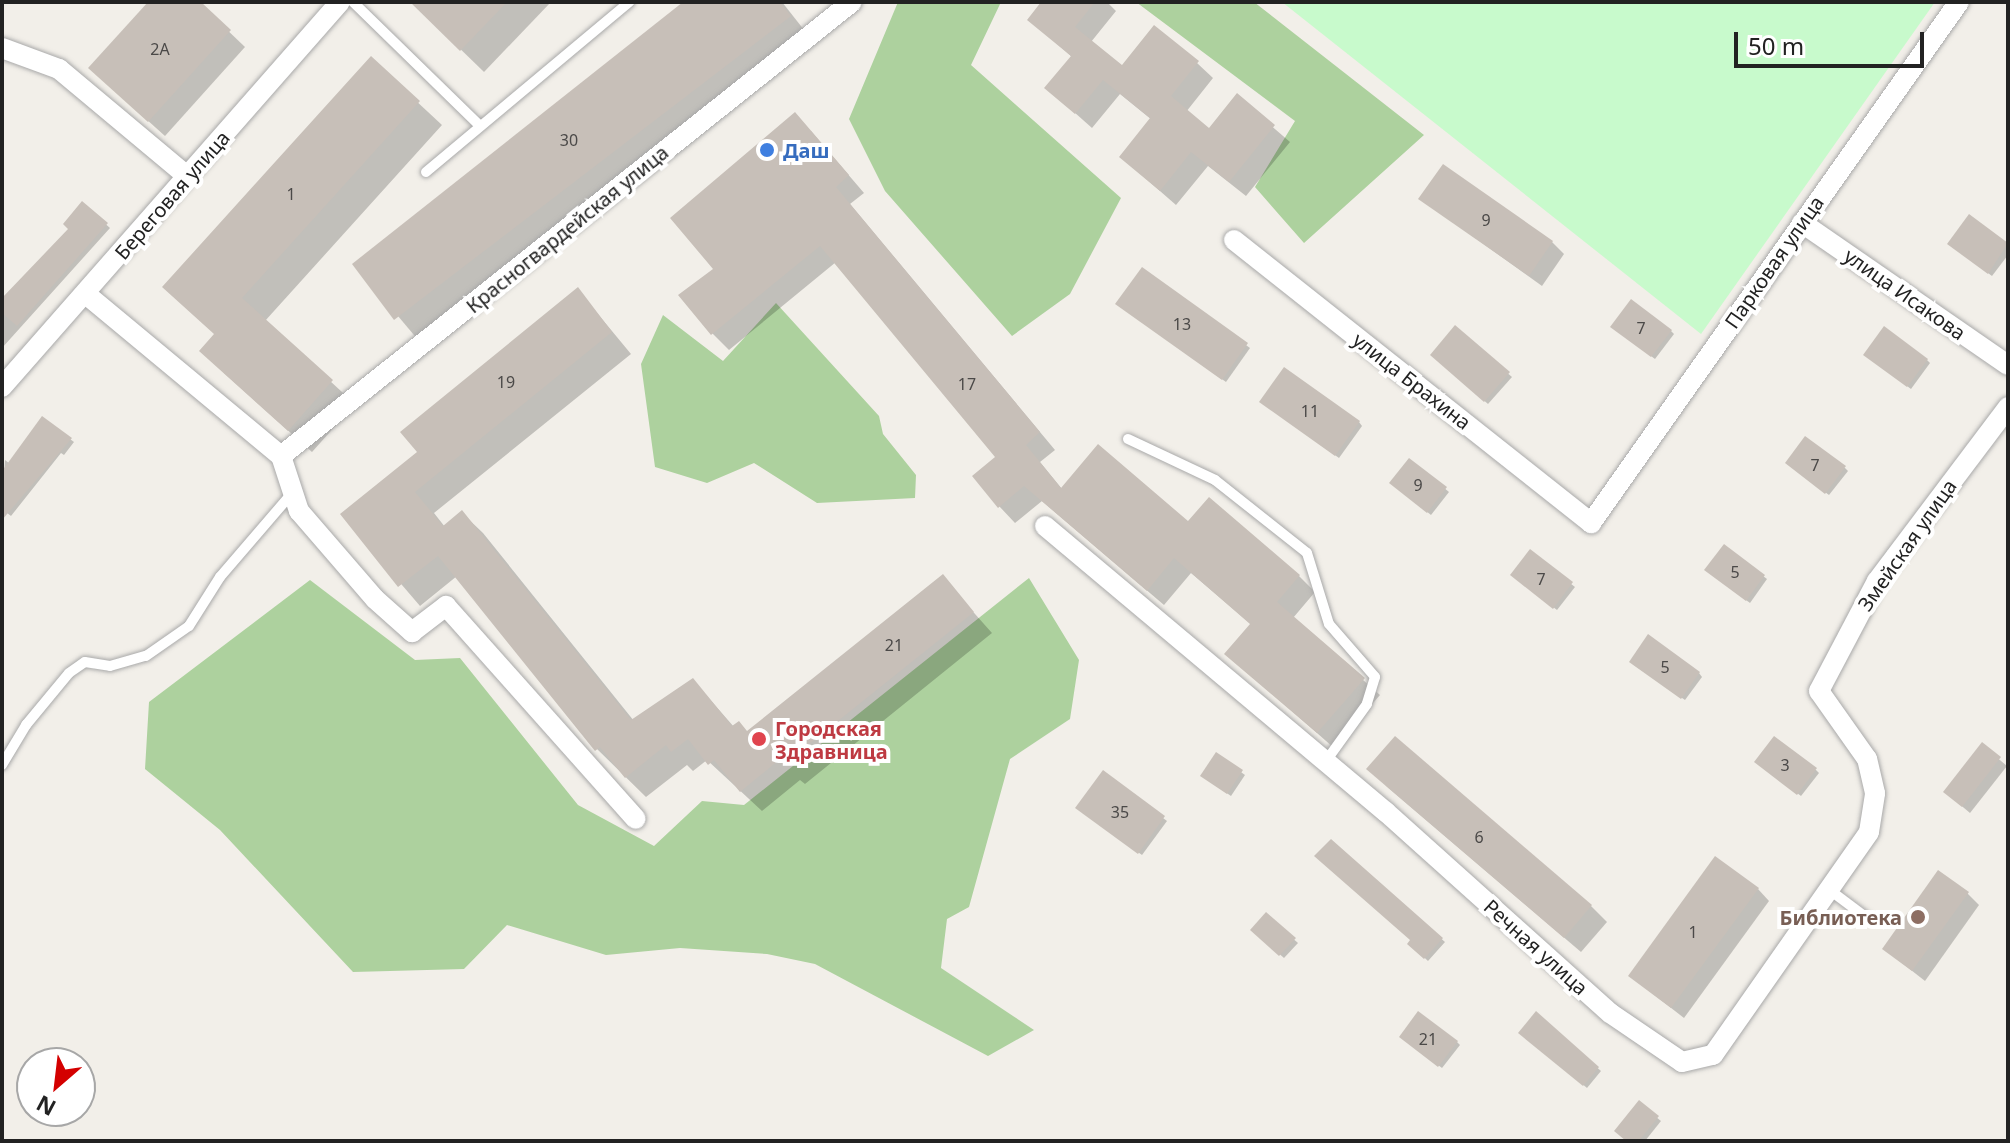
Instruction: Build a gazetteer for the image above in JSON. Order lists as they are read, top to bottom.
{
  "streets": {
    "street": [
      "Береговая улица",
      "Красногвардейская улица",
      "Парковая улица",
      "улица Исакова",
      "улица Брахина",
      "Змейская улица",
      "Речная улица"
    ]
  },
  "crossings": [
    ["Парковая улица", "улица Исакова"],
    ["Парковая улица", "улица Брахина"],
    ["Змейская улица", "Речная улица"]
  ],
  "places": ["Даш", "Городская Здравница", "Библиотека"],
  "house_numbers": [
    "2А",
    "30",
    "1",
    "9",
    "13",
    "7",
    "19",
    "17",
    "11",
    "7",
    "9",
    "5",
    "7",
    "21",
    "5",
    "3",
    "35",
    "6",
    "1",
    "21"
  ],
  "scale_bar": "50 m",
  "north": "bottom left"
}
